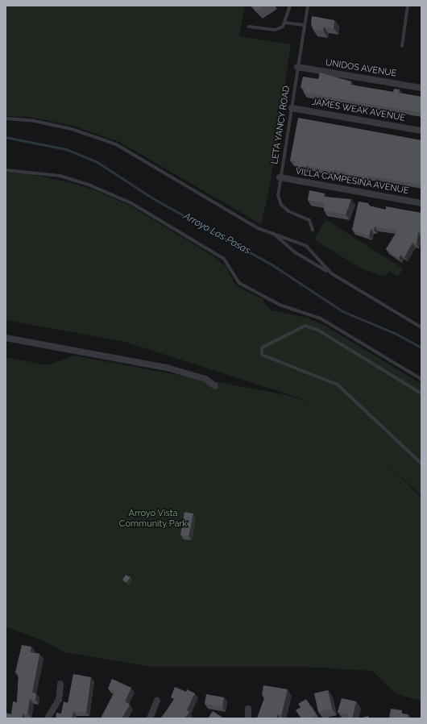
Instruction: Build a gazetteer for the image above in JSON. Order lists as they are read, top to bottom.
{
  "streets": {
    "street": ["UNIDOS AVENUE", "JAMES WEAK AVENUE", "VILLA CAMPESINA AVENUE"],
    "lane": ["LETA YANCY ROAD"]
  },
  "crossings": [
    ["UNIDOS AVENUE", "LETA YANCY ROAD"],
    ["JAMES WEAK AVENUE", "LETA YANCY ROAD"],
    ["LETA YANCY ROAD", "VILLA CAMPESINA AVENUE"]
  ],
  "water": ["Arroyo Las Posas"],
  "parks": ["Arroyo Vista Community Park"]
}
